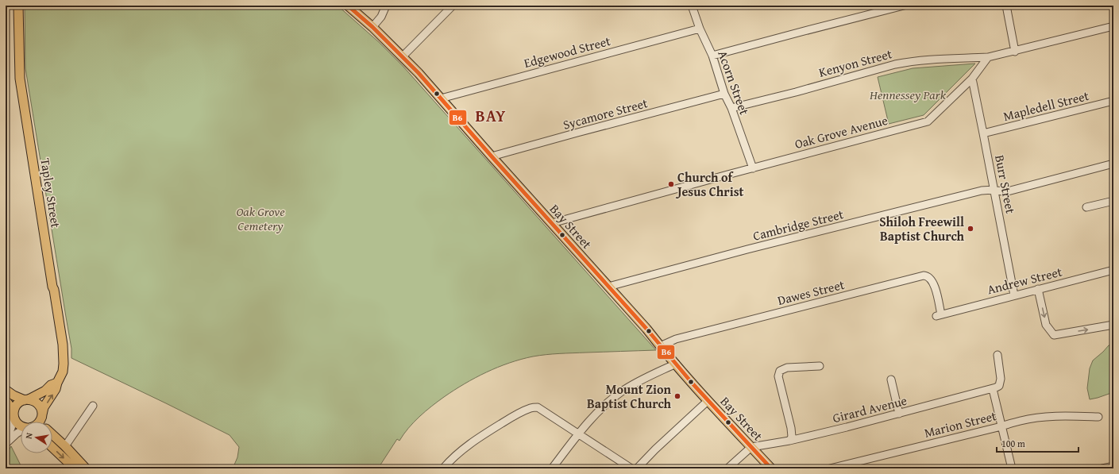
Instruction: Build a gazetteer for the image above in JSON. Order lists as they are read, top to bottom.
{
  "streets": {
    "main road": ["Tapley Street", "Bay Street"],
    "street": [
      "Edgewood Street",
      "Kenyon Street",
      "Acorn Street",
      "Mapledell Street",
      "Sycamore Street",
      "Oak Grove Avenue",
      "Burr Street",
      "Cambridge Street",
      "Andrew Street",
      "Dawes Street",
      "Girard Avenue",
      "Marion Street"
    ]
  },
  "crossings": [
    ["Edgewood Street", "Acorn Street"],
    ["Edgewood Street", "Bay Street"],
    ["Kenyon Street", "Acorn Street"],
    ["Kenyon Street", "Oak Grove Avenue"],
    ["Acorn Street", "Sycamore Street"],
    ["Acorn Street", "Oak Grove Avenue"],
    ["Mapledell Street", "Burr Street"],
    ["Sycamore Street", "Bay Street"],
    ["Oak Grove Avenue", "Burr Street"],
    ["Oak Grove Avenue", "Bay Street"],
    ["Burr Street", "Cambridge Street"],
    ["Burr Street", "Andrew Street"],
    ["Cambridge Street", "Bay Street"],
    ["Bay Street", "Dawes Street"],
    ["Bay Street", "Girard Avenue"],
    ["Andrew Street", "Dawes Street"]
  ],
  "districts": ["BAY"],
  "parks": ["Hennessey Park", "Oak Grove Cemetery"],
  "places": ["Church of Jesus Christ", "Shiloh Freewill Baptist Church", "Mount Zion Baptist Church"],
  "lines": ["transit line B6"],
  "scale_bar": "100 m",
  "north": "left"
}
